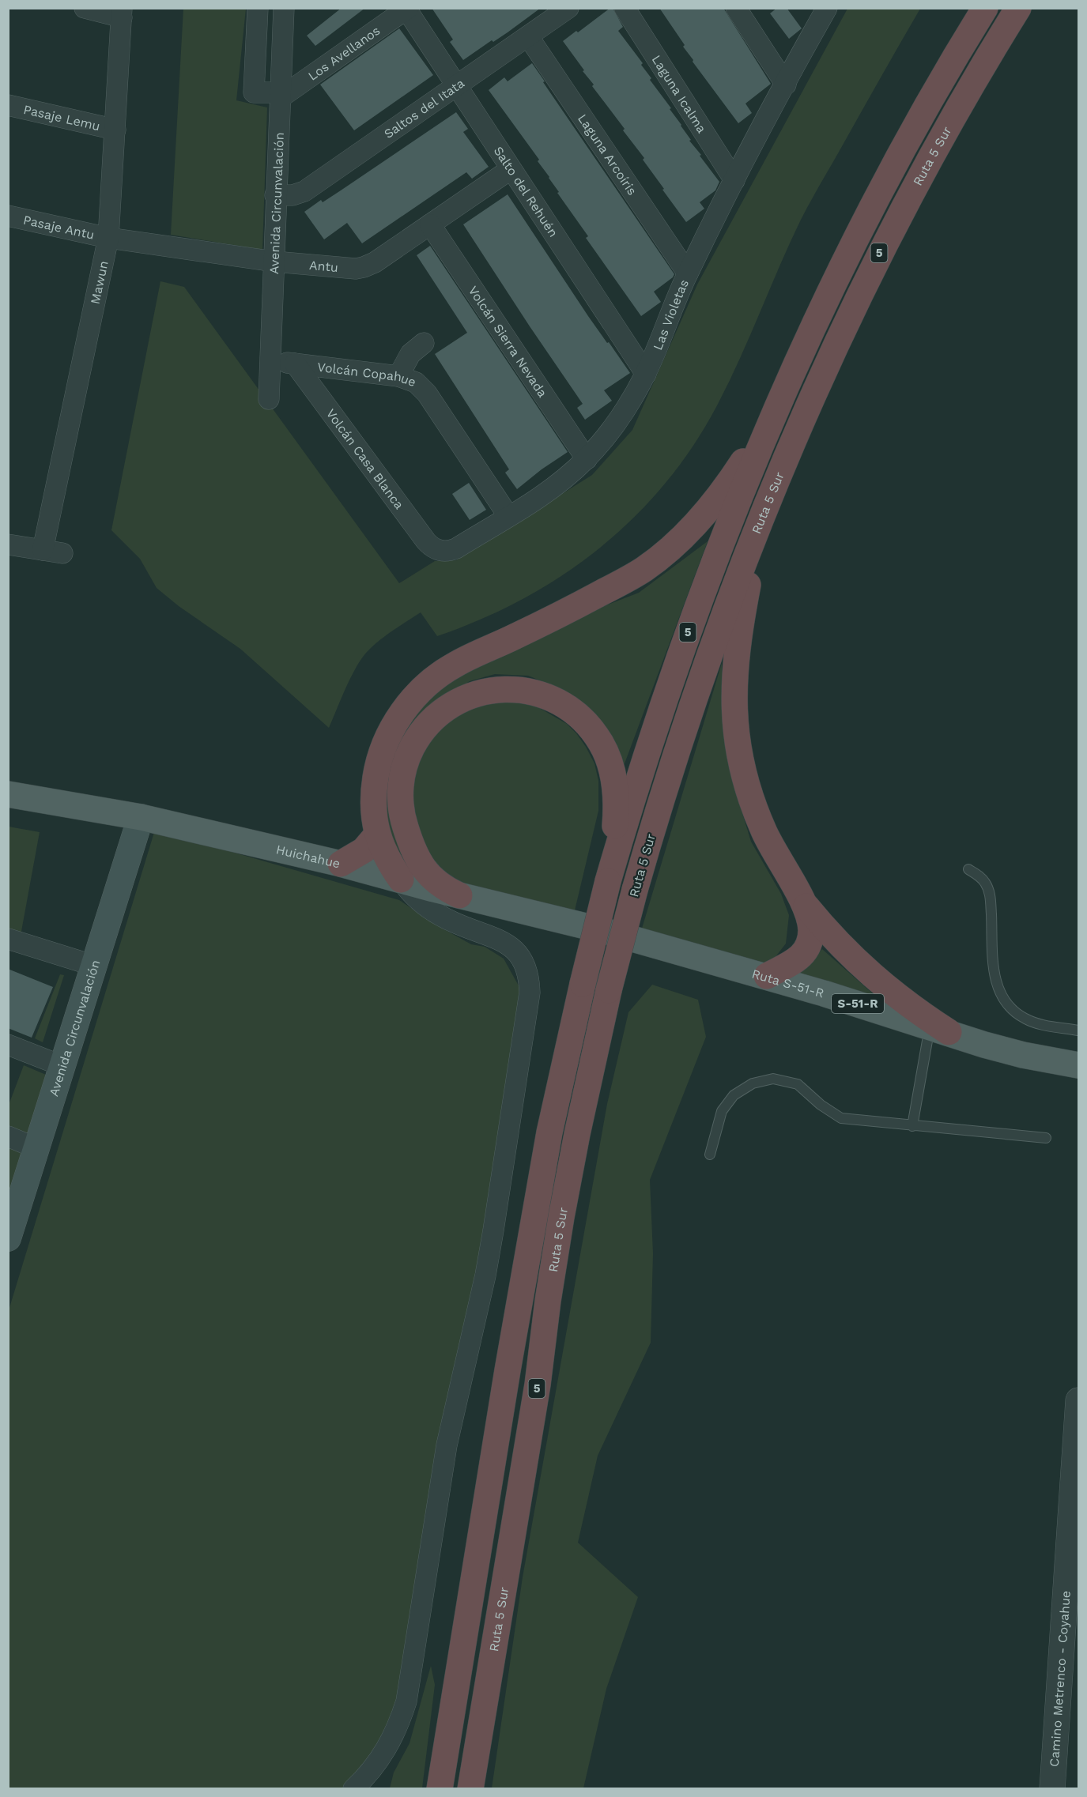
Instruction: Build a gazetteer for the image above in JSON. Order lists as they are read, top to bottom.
{
  "streets": {
    "highway": ["Ruta 5 Sur", "5"],
    "main road": [
      "Avenida Circunvalación",
      "Huichahue",
      "Ruta S-51-R",
      "S-51-R"
    ],
    "street": [
      "Los Avellanos",
      "Laguna Icalma",
      "Saltos del Itata",
      "Pasaje Lemu",
      "Laguna Arcoíris",
      "Salto del Rehuén",
      "Pasaje Antu",
      "Antu",
      "Mawun",
      "Las Violetas",
      "Volcán Sierra Nevada",
      "Volcán Copahue",
      "Volcán Casa Blanca",
      "Camino Metrenco - Coyahue"
    ]
  },
  "crossings": [
    ["Los Avellanos", "Salto del Rehuén"],
    ["Los Avellanos", "Avenida Circunvalación"],
    ["Laguna Icalma", "Las Violetas"],
    ["Saltos del Itata", "Laguna Arcoíris"],
    ["Saltos del Itata", "Salto del Rehuén"],
    ["Saltos del Itata", "Avenida Circunvalación"],
    ["Pasaje Lemu", "Mawun"],
    ["Laguna Arcoíris", "Las Violetas"],
    ["Salto del Rehuén", "Antu"],
    ["Salto del Rehuén", "Las Violetas"],
    ["Avenida Circunvalación", "Antu"],
    ["Avenida Circunvalación", "Volcán Copahue"],
    ["Avenida Circunvalación", "Huichahue"],
    ["Pasaje Antu", "Antu"],
    ["Pasaje Antu", "Mawun"],
    ["Antu", "Mawun"],
    ["Antu", "Volcán Sierra Nevada"],
    ["Las Violetas", "Volcán Sierra Nevada"],
    ["Las Violetas", "Volcán Copahue"],
    ["Las Violetas", "Volcán Casa Blanca"],
    ["Volcán Copahue", "Volcán Casa Blanca"],
    ["Huichahue", "Ruta S-51-R"]
  ]
}
